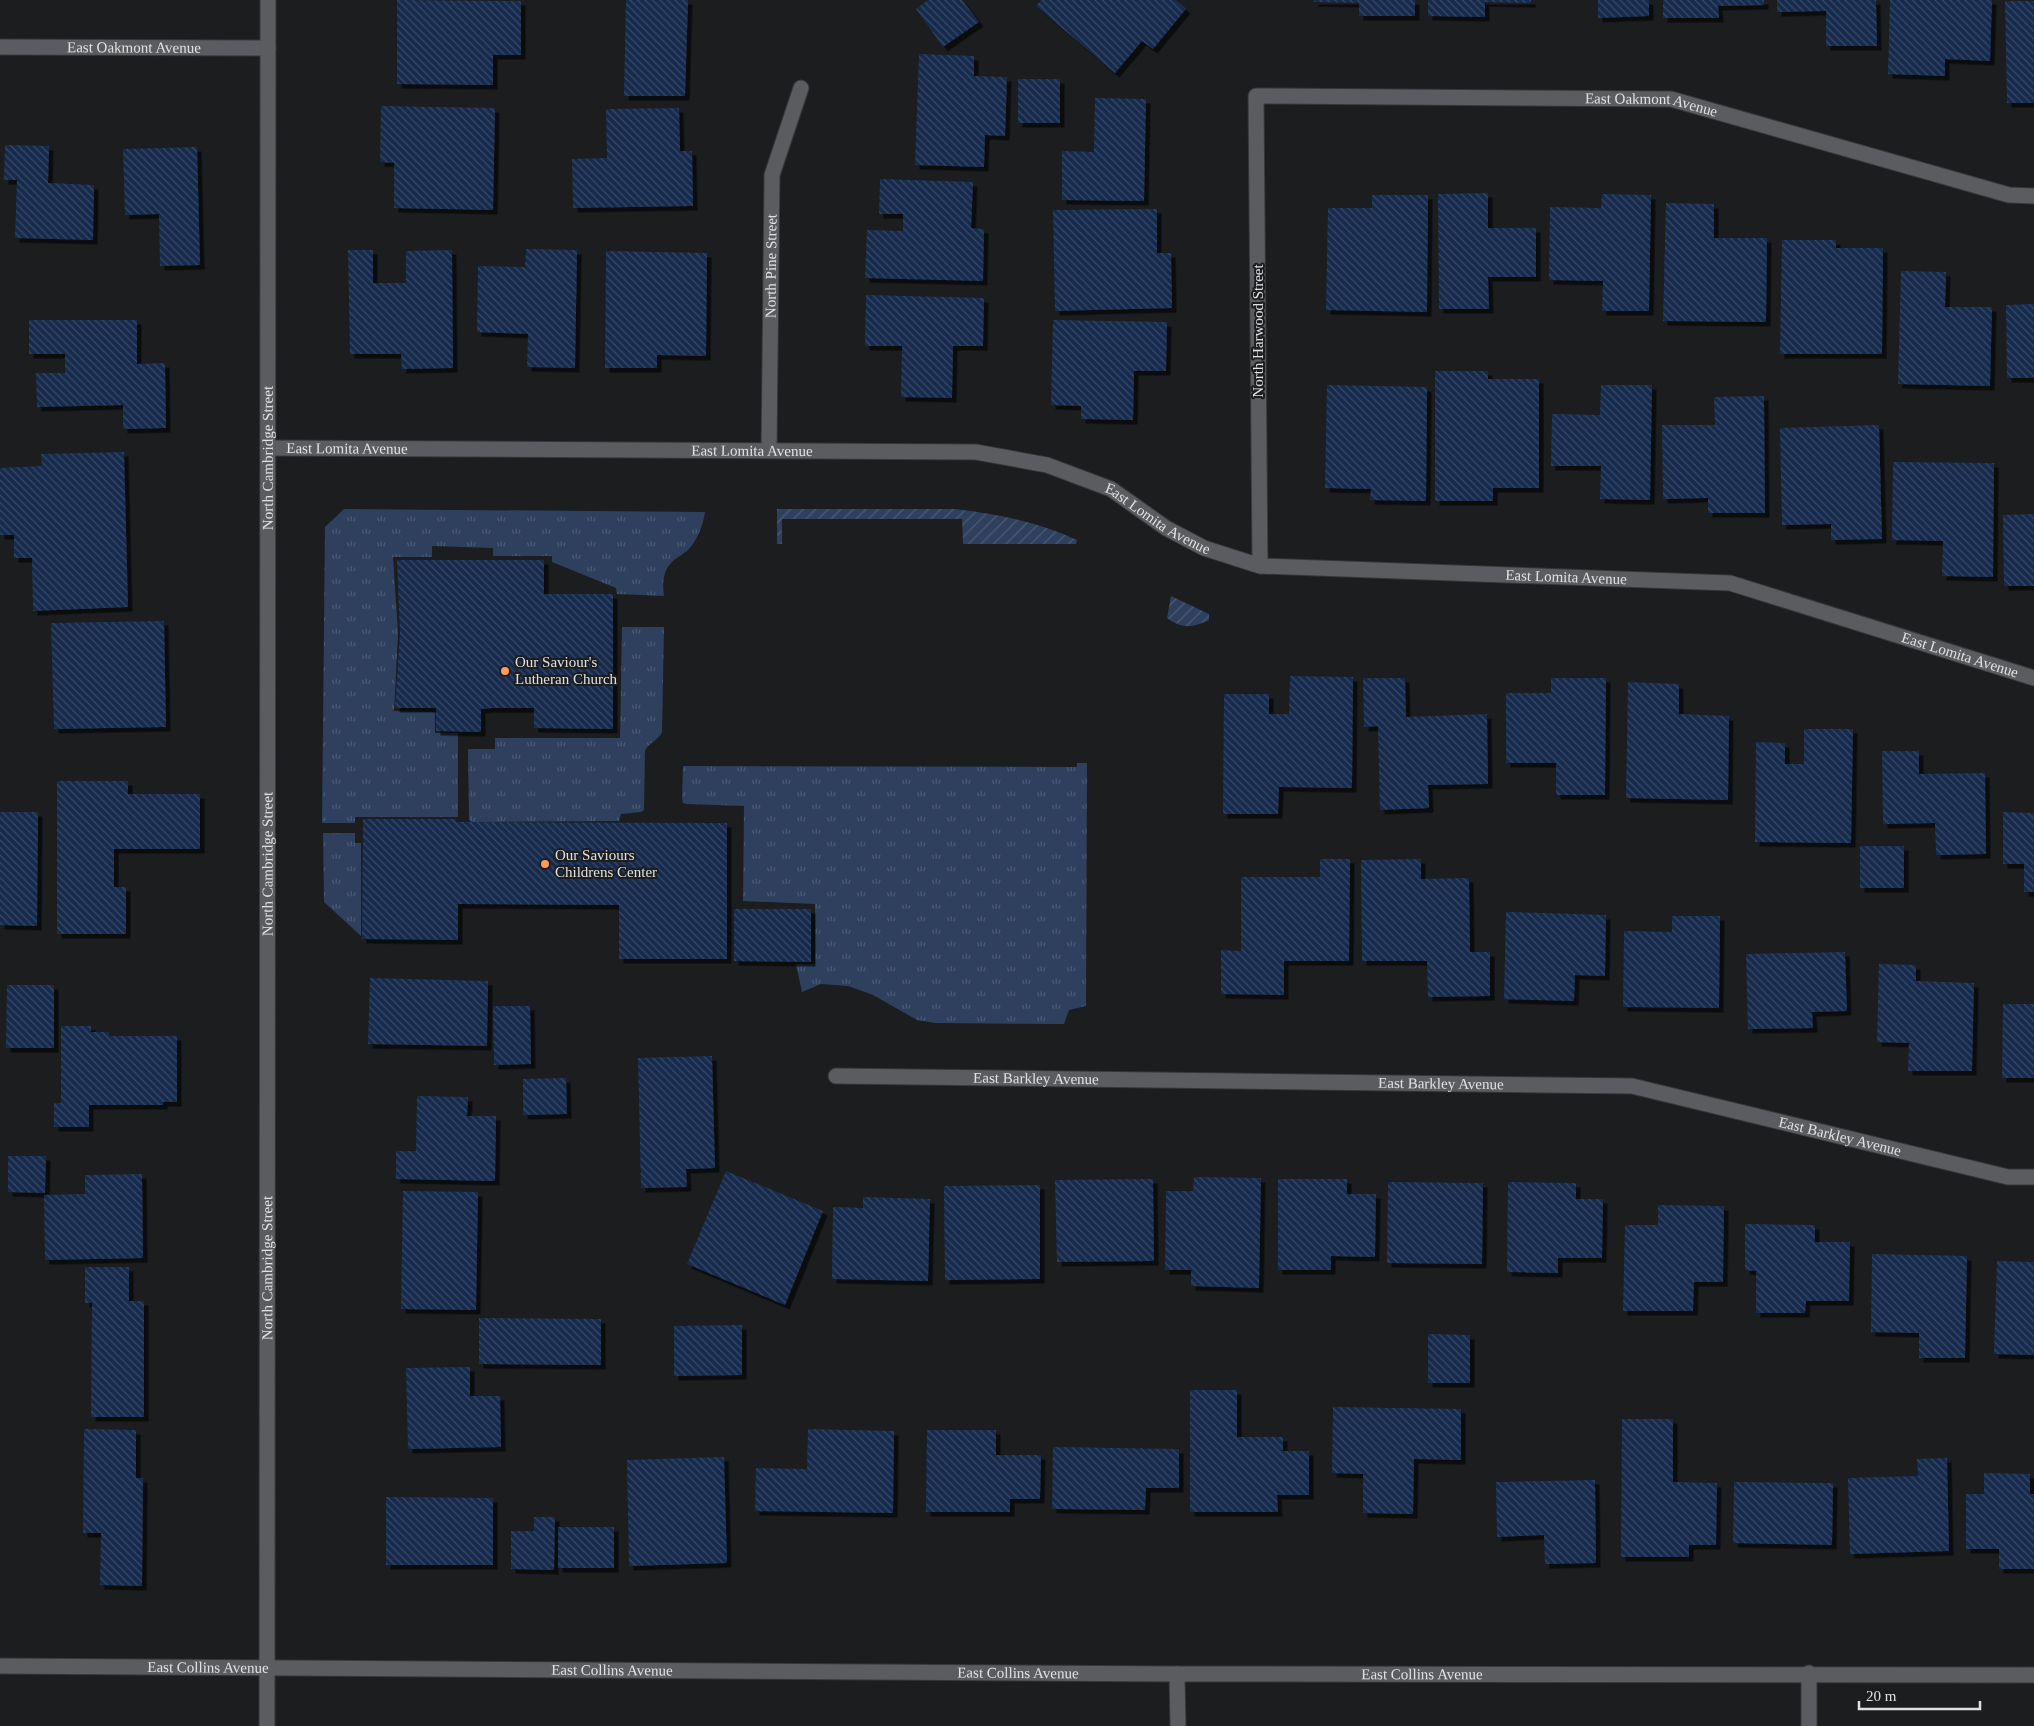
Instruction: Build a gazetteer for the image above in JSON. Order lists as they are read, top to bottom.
{
  "streets": {
    "street": [
      "East Oakmont Avenue",
      "North Pine Street",
      "North Harwood Street",
      "East Lomita Avenue",
      "North Cambridge Street",
      "East Barkley Avenue",
      "East Collins Avenue"
    ]
  },
  "crossings": [
    ["East Oakmont Avenue", "North Harwood Street"],
    ["East Oakmont Avenue", "North Cambridge Street"],
    ["North Pine Street", "East Lomita Avenue"],
    ["North Harwood Street", "East Lomita Avenue"],
    ["East Lomita Avenue", "North Cambridge Street"],
    ["North Cambridge Street", "East Collins Avenue"]
  ],
  "places": ["Our Saviour's Lutheran Church", "Our Saviours Childrens Center"],
  "scale_bar": "20 m"
}
